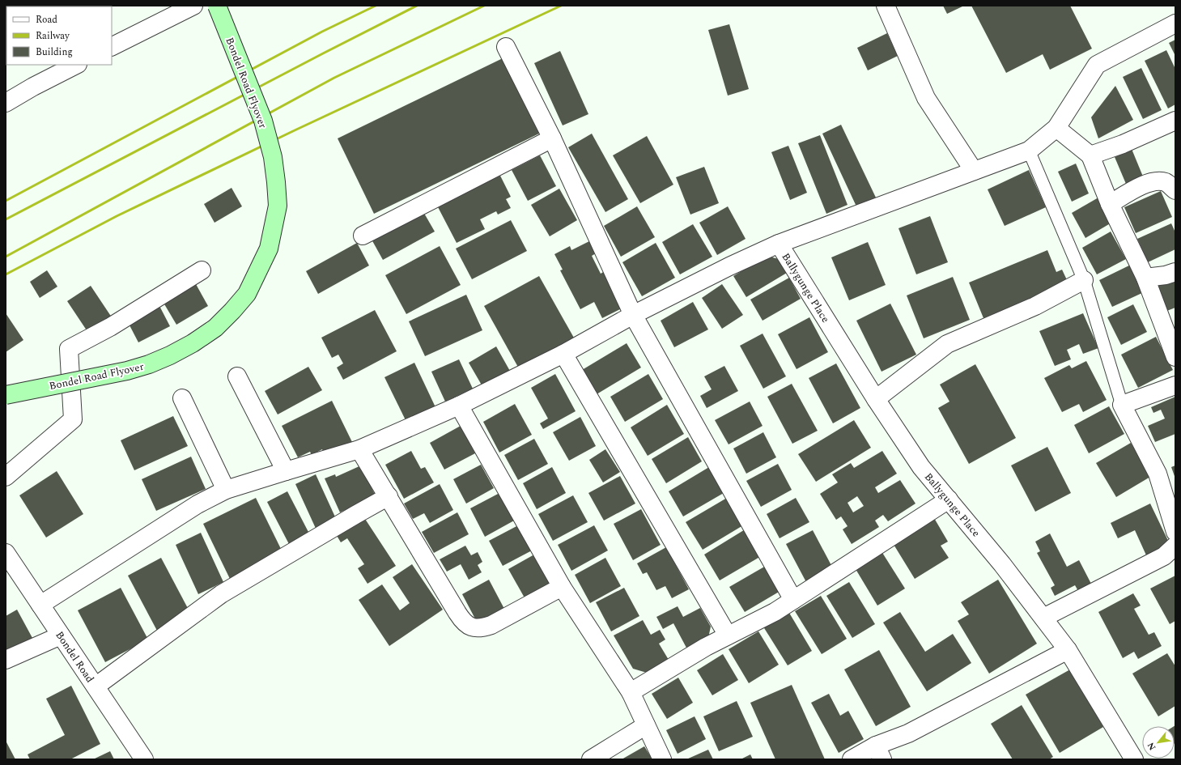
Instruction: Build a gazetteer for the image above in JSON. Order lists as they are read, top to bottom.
{
  "streets": {
    "main road": ["Bondel Road Flyover"],
    "street": ["Ballygunge Place", "Bondel Road"]
  },
  "legend": ["Road", "Railway", "Building"],
  "north": "bottom left"
}
